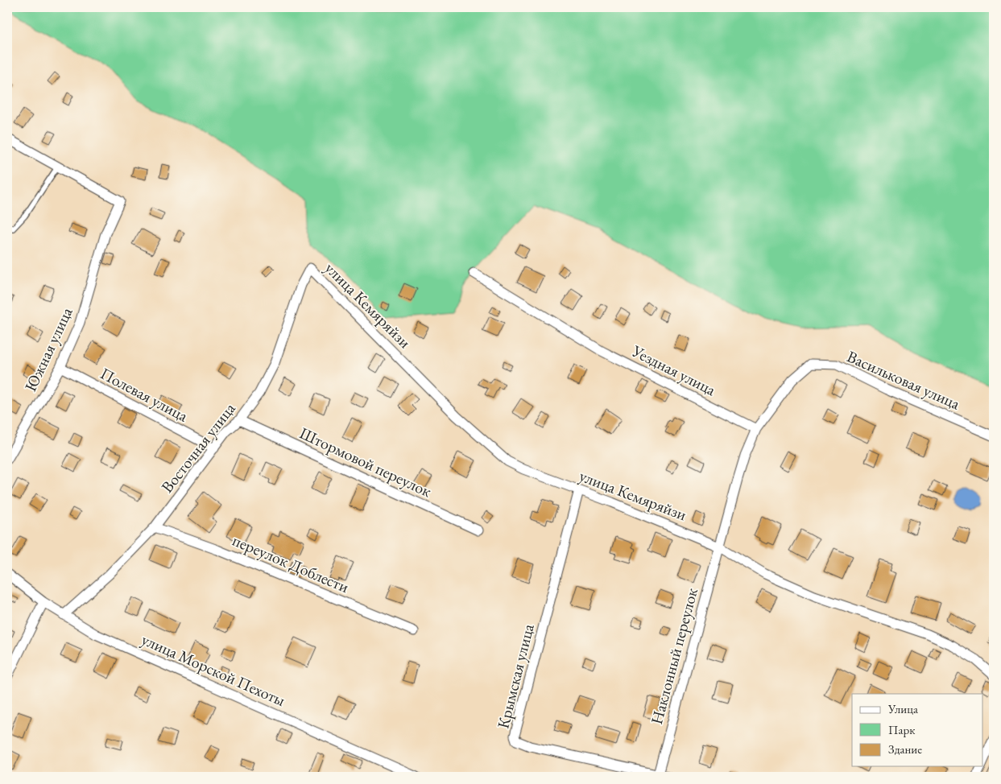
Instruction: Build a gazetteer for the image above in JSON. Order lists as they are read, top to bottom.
{
  "streets": {
    "street": [
      "улица Кемяряйзи",
      "Южная улица",
      "Уездная улица",
      "Васильковая улица",
      "Полевая улица",
      "Восточная улица",
      "Штормовой переулок",
      "переулок Доблести",
      "Наклонный переулок",
      "улица Морской Пехоты",
      "Крымская улица"
    ]
  },
  "crossings": [
    ["улица Кемяряйзи", "Восточная улица"],
    ["улица Кемяряйзи", "Наклонный переулок"],
    ["улица Кемяряйзи", "Крымская улица"],
    ["Южная улица", "Полевая улица"],
    ["Уездная улица", "Васильковая улица"],
    ["Полевая улица", "Восточная улица"],
    ["Восточная улица", "Штормовой переулок"],
    ["Восточная улица", "переулок Доблести"],
    ["Восточная улица", "улица Морской Пехоты"],
    ["Наклонный переулок", "Крымская улица"]
  ],
  "legend": ["Улица", "Парк", "Здание"]
}
